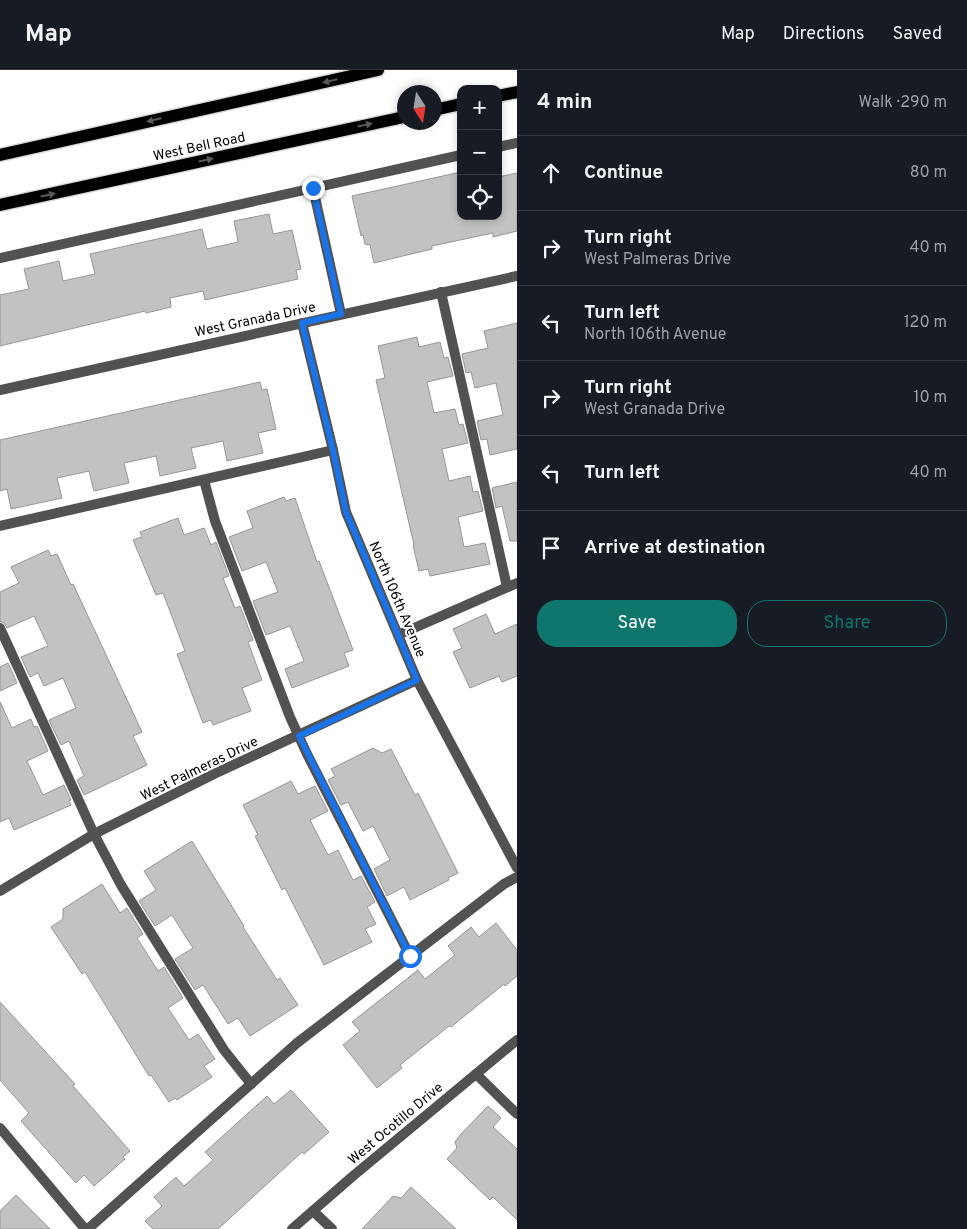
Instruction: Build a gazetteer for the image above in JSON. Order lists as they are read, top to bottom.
{
  "streets": {
    "main road": ["West Bell Road"],
    "street": [
      "West Granada Drive",
      "North 106th Avenue",
      "West Palmeras Drive",
      "West Ocotillo Drive"
    ]
  },
  "crossings": [
    ["West Granada Drive", "North 106th Avenue"],
    ["North 106th Avenue", "West Palmeras Drive"]
  ],
  "north": "bottom",
  "page": {
    "header": "Map",
    "nav": ["Map", "Directions", "Saved"],
    "heading": ["4 min", "Walk · 290 m"],
    "map_buttons": ["+", "−"],
    "list": [
      ["Continue", "80 m"],
      ["Turn right", "West Palmeras Drive", "40 m"],
      ["Turn left", "North 106th Avenue", "120 m"],
      ["Turn right", "West Granada Drive", "10 m"],
      ["Turn left", "40 m"],
      "Arrive at destination"
    ],
    "buttons": ["Save", "Share"]
  }
}
